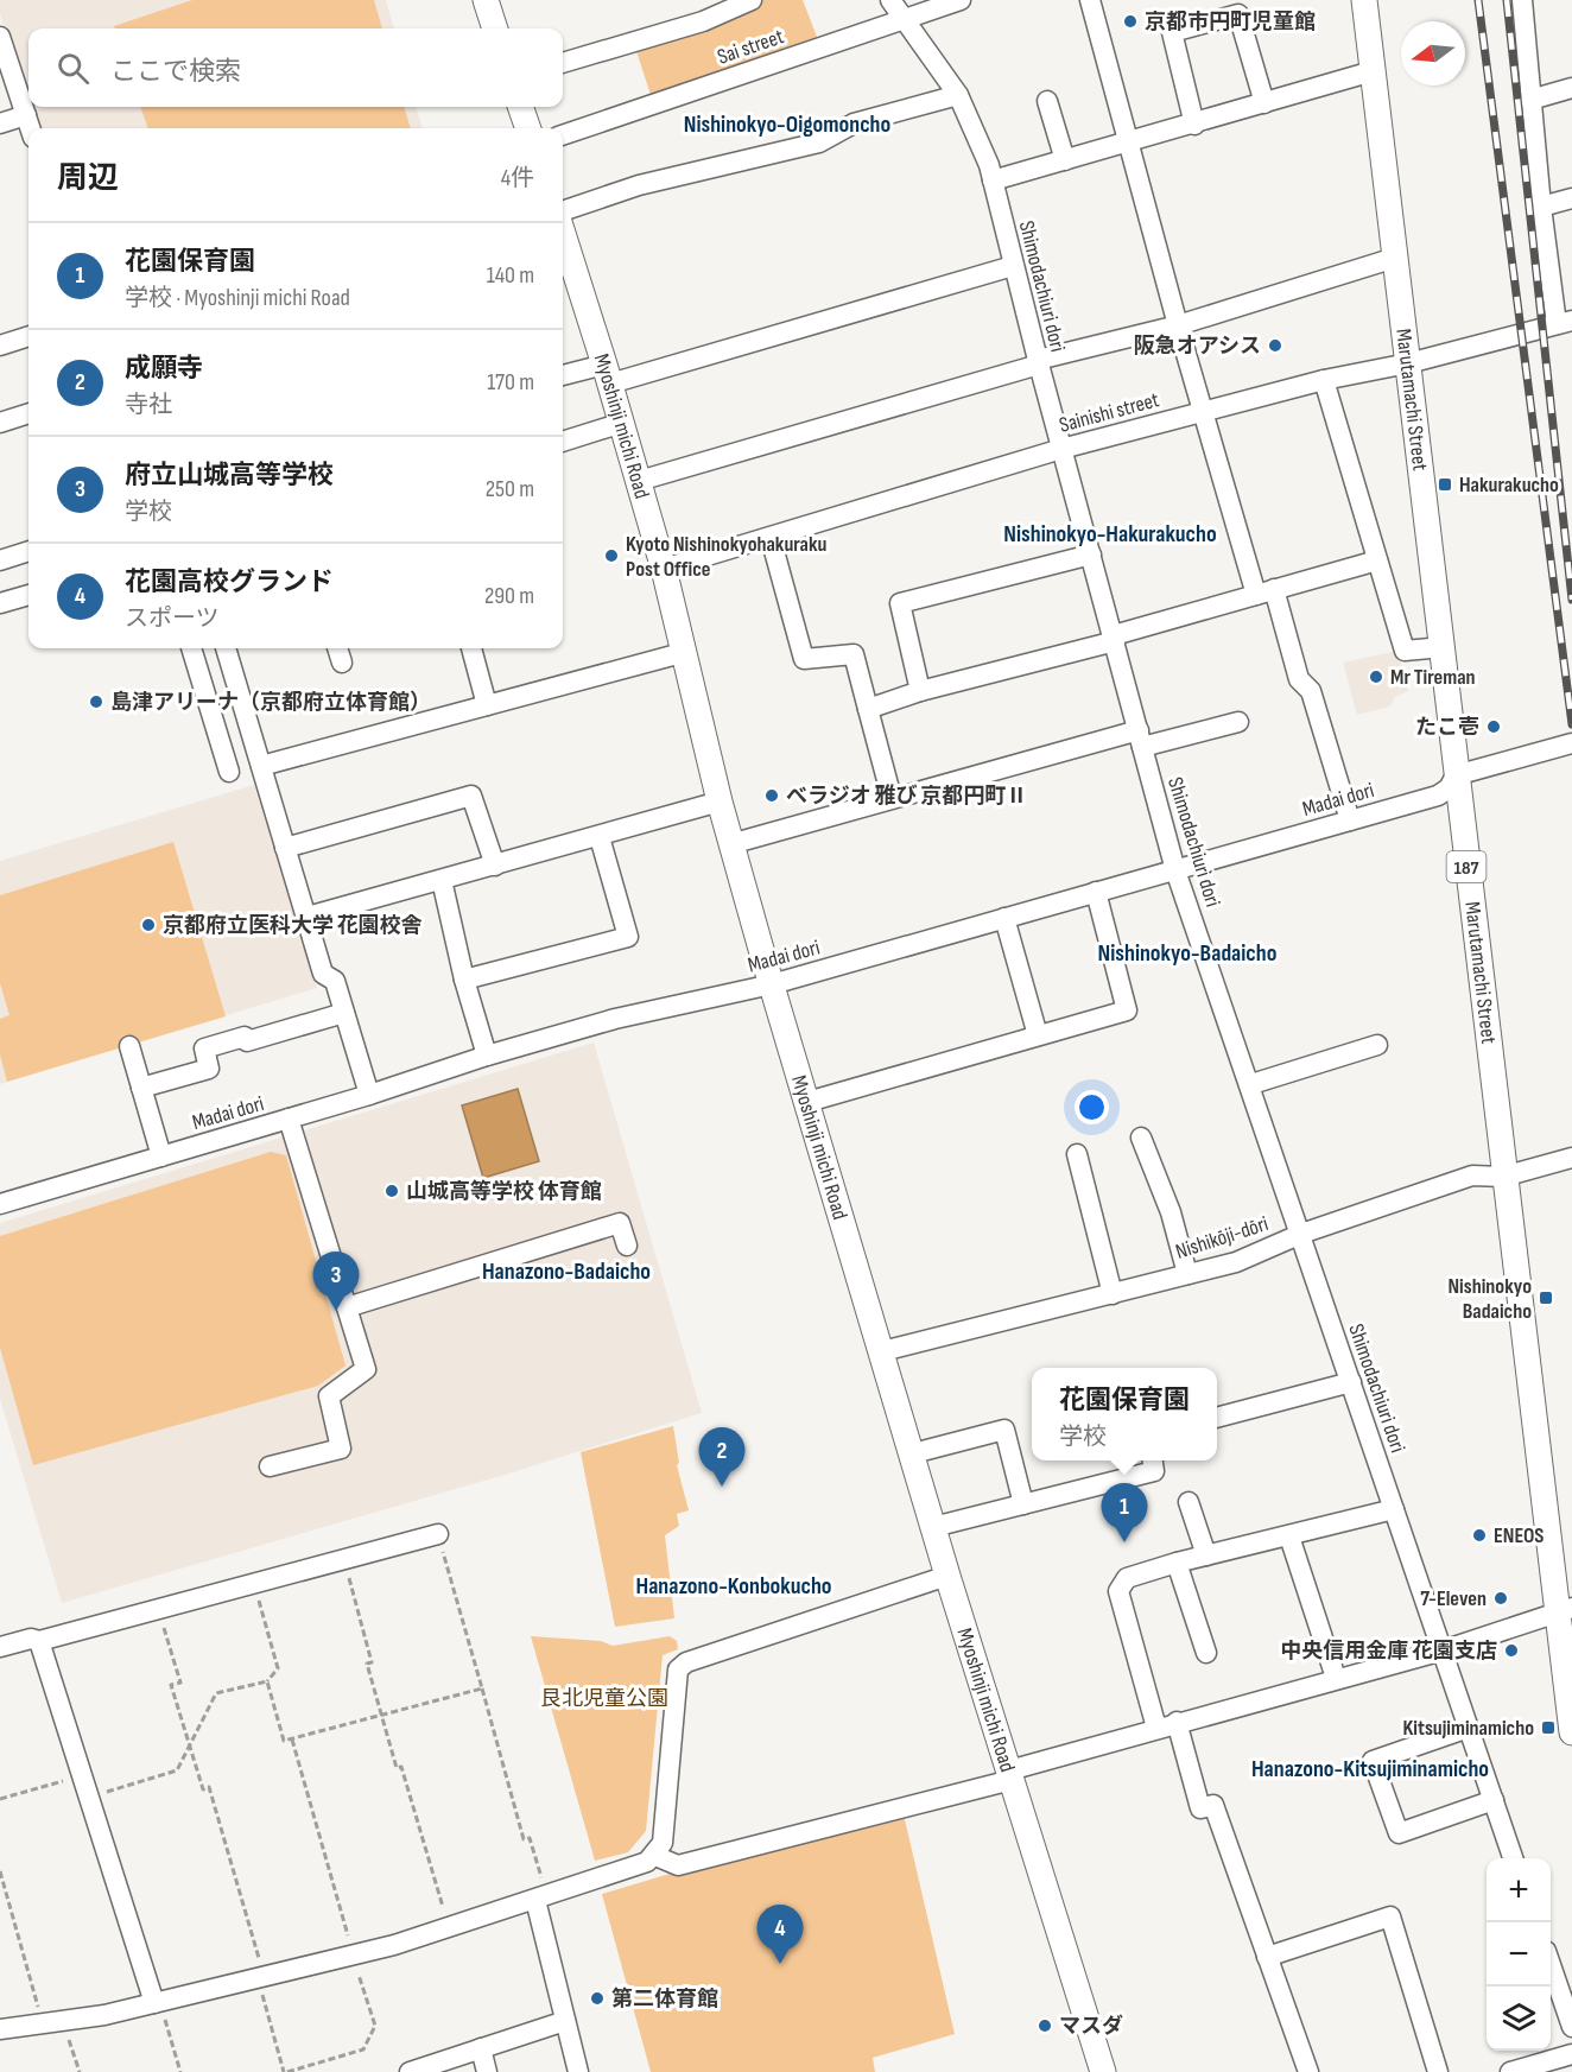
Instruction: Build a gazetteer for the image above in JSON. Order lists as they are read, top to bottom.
{
  "streets": {
    "main road": ["Marutamachi Street", "Myoshinji michi Road", "187"],
    "street": [
      "Sai street",
      "Shimodachiuri dori",
      "Sainishi street",
      "Madai dori",
      "Nishikōji-dōri"
    ]
  },
  "crossings": [
    ["Sai street", "Shimodachiuri dori"],
    ["Shimodachiuri dori", "Sainishi street"],
    ["Shimodachiuri dori", "Madai dori"],
    ["Shimodachiuri dori", "Nishikōji-dōri"],
    ["Marutamachi Street", "Sainishi street"],
    ["Marutamachi Street", "Madai dori"],
    ["Marutamachi Street", "Nishikōji-dōri"],
    ["Sainishi street", "Myoshinji michi Road"],
    ["Myoshinji michi Road", "Madai dori"],
    ["Myoshinji michi Road", "Nishikōji-dōri"]
  ],
  "districts": [
    "Nishinokyo-Oigomoncho",
    "Nishinokyo-Hakurakucho",
    "Nishinokyo-Badaicho",
    "Hanazono-Badaicho",
    "Hanazono-Konbokucho",
    "Hanazono-Kitsujiminamicho"
  ],
  "parks": ["艮北児童公園"],
  "places": {
    "other": [
      "京都市円町児童館",
      "阪急オアシス",
      "Kyoto Nishinokyohakuraku Post Office",
      "Mr Tireman",
      "島津アリーナ（京都府立体育館）",
      "たこ壱",
      "べラジオ 雅び 京都円町Ⅱ",
      "京都府立医科大学 花園校舎",
      "山城高等学校 体育館",
      "ENEOS",
      "7-Eleven",
      "中央信用金庫 花園支店",
      "第二体育館",
      "マスダ"
    ],
    "transit": ["Hakurakucho", "Nishinokyo Badaicho", "Kitsujiminamicho"]
  },
  "north": "left",
  "page": {
    "search": "ここで検索",
    "heading": ["周辺", "4件"],
    "list": [
      {
        "mark": "1",
        "name": "花園保育園",
        "note": "学校 · Myoshinji michi Road",
        "value": "140 m"
      },
      {
        "mark": "2",
        "name": "成願寺",
        "note": "寺社",
        "value": "170 m"
      },
      {
        "mark": "3",
        "name": "府立山城高等学校",
        "note": "学校",
        "value": "250 m"
      },
      {
        "mark": "4",
        "name": "花園高校グランド",
        "note": "スポーツ",
        "value": "290 m"
      }
    ],
    "pins": [
      "3",
      "2",
      "1",
      "4"
    ],
    "popup": ["花園保育園", "学校"],
    "map_buttons": ["+", "−"]
  }
}
